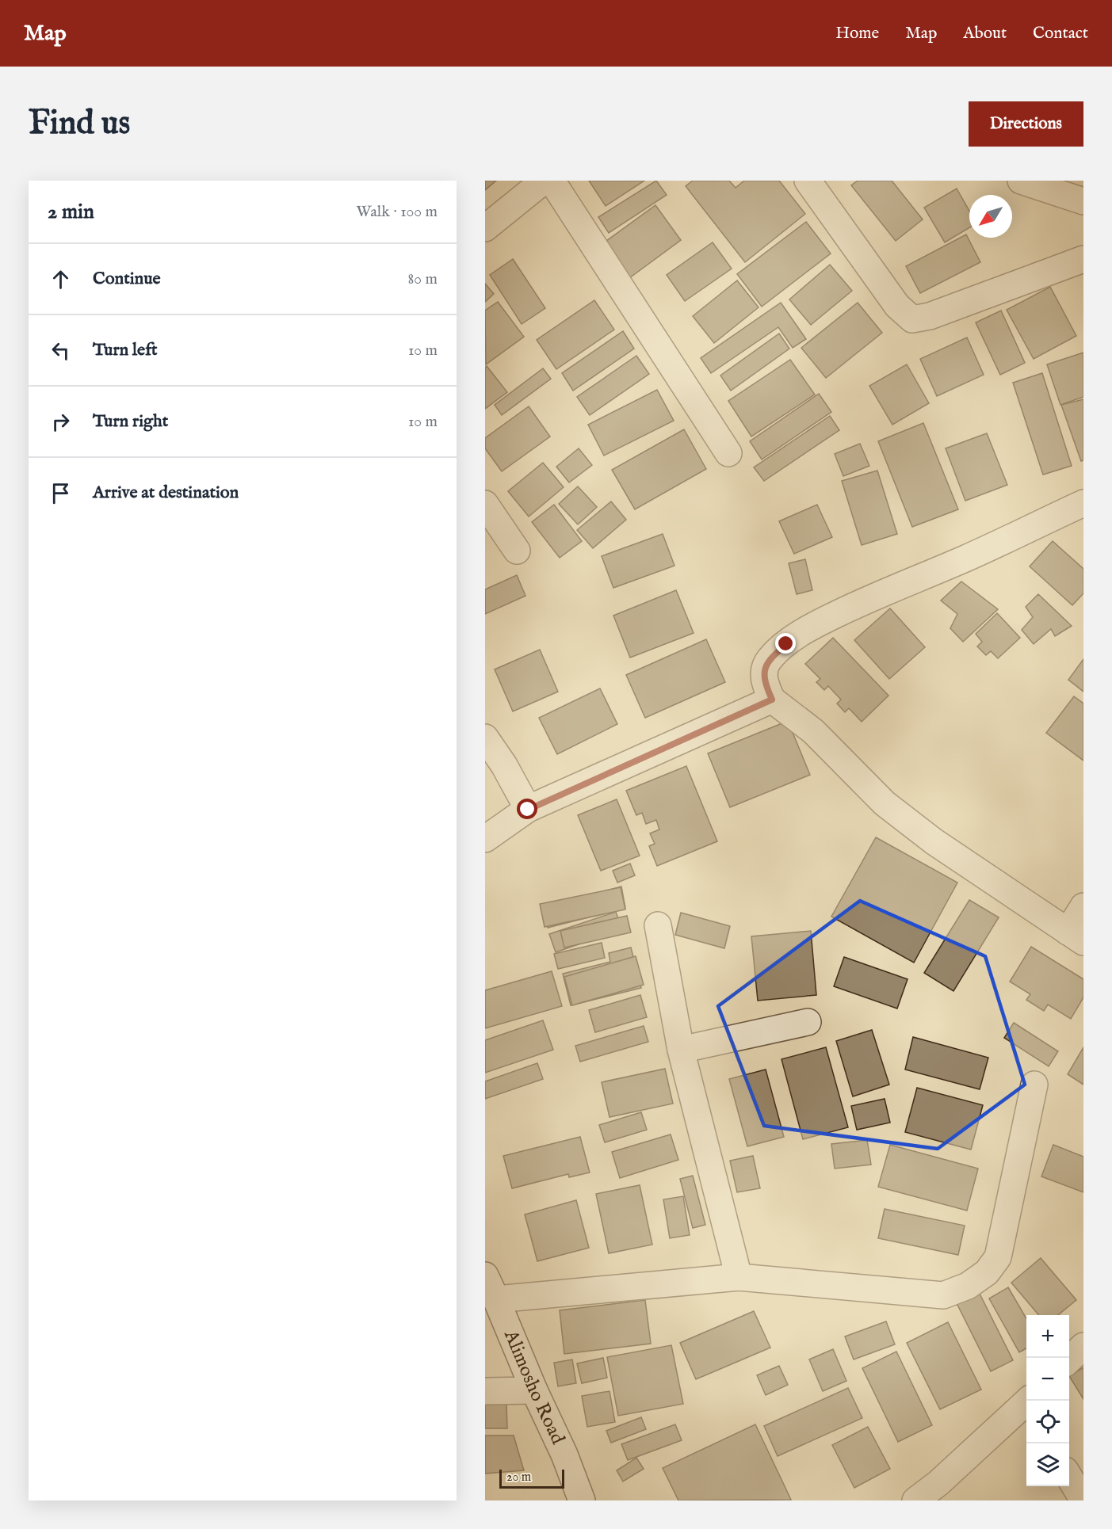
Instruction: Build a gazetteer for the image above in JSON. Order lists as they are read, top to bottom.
{
  "streets": {
    "street": ["Alimosho Road"]
  },
  "scale_bar": "20 m",
  "north": "bottom left",
  "page": {
    "header": "Map",
    "nav": [
      "Home",
      "Map",
      "About",
      "Contact"
    ],
    "buttons": "Directions",
    "title": "Find us",
    "heading": ["2 min", "Walk · 100 m"],
    "list": [
      ["Continue", "80 m"],
      ["Turn left", "10 m"],
      ["Turn right", "10 m"],
      "Arrive at destination"
    ],
    "map_buttons": ["+", "−"],
    "scale": "20 m"
  }
}
